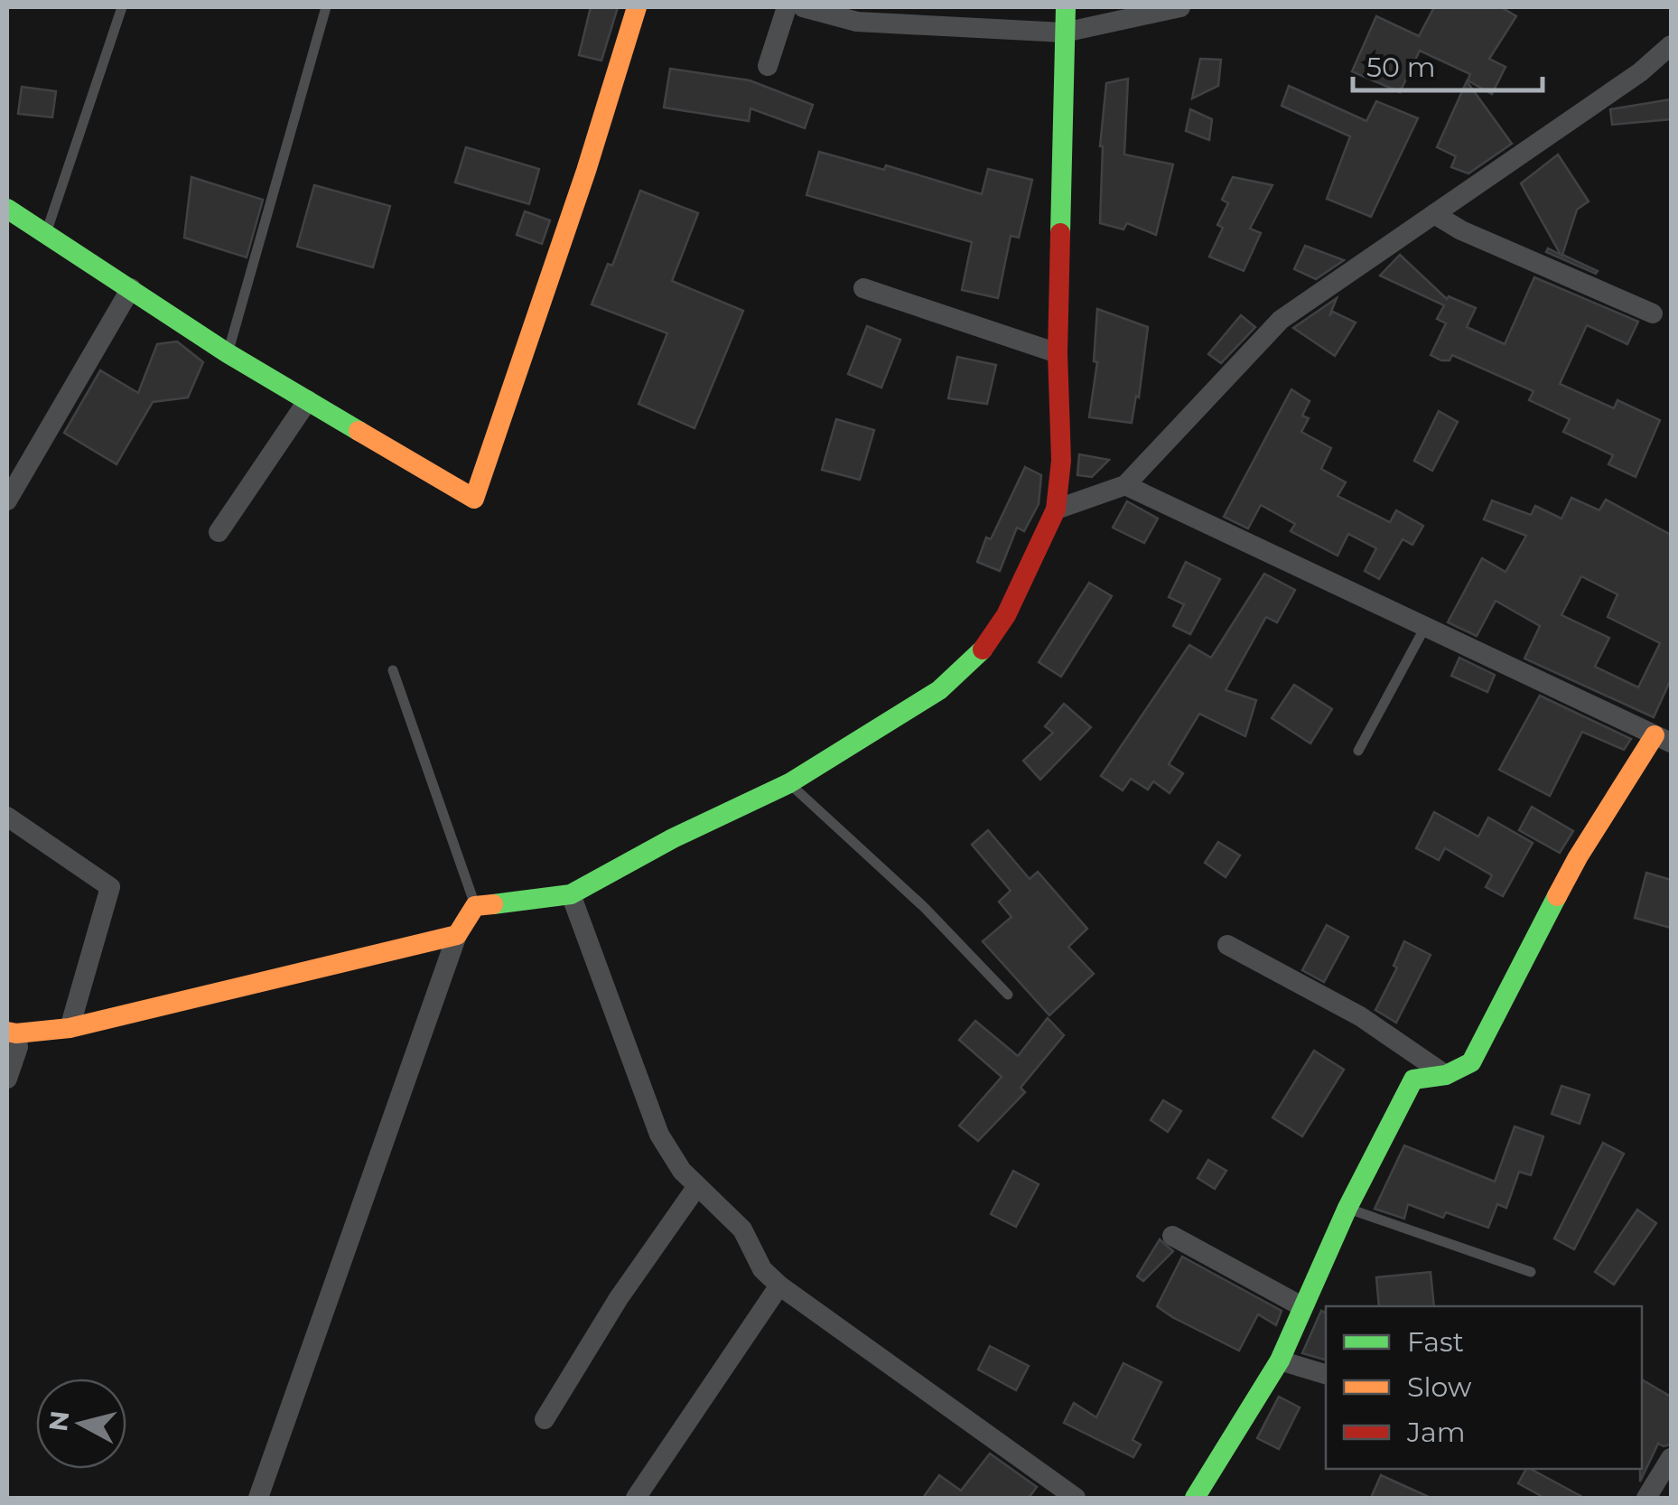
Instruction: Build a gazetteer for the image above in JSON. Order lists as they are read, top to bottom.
{
  "legend": ["Fast", "Slow", "Jam"],
  "scale_bar": "50 m",
  "north": "left"
}
